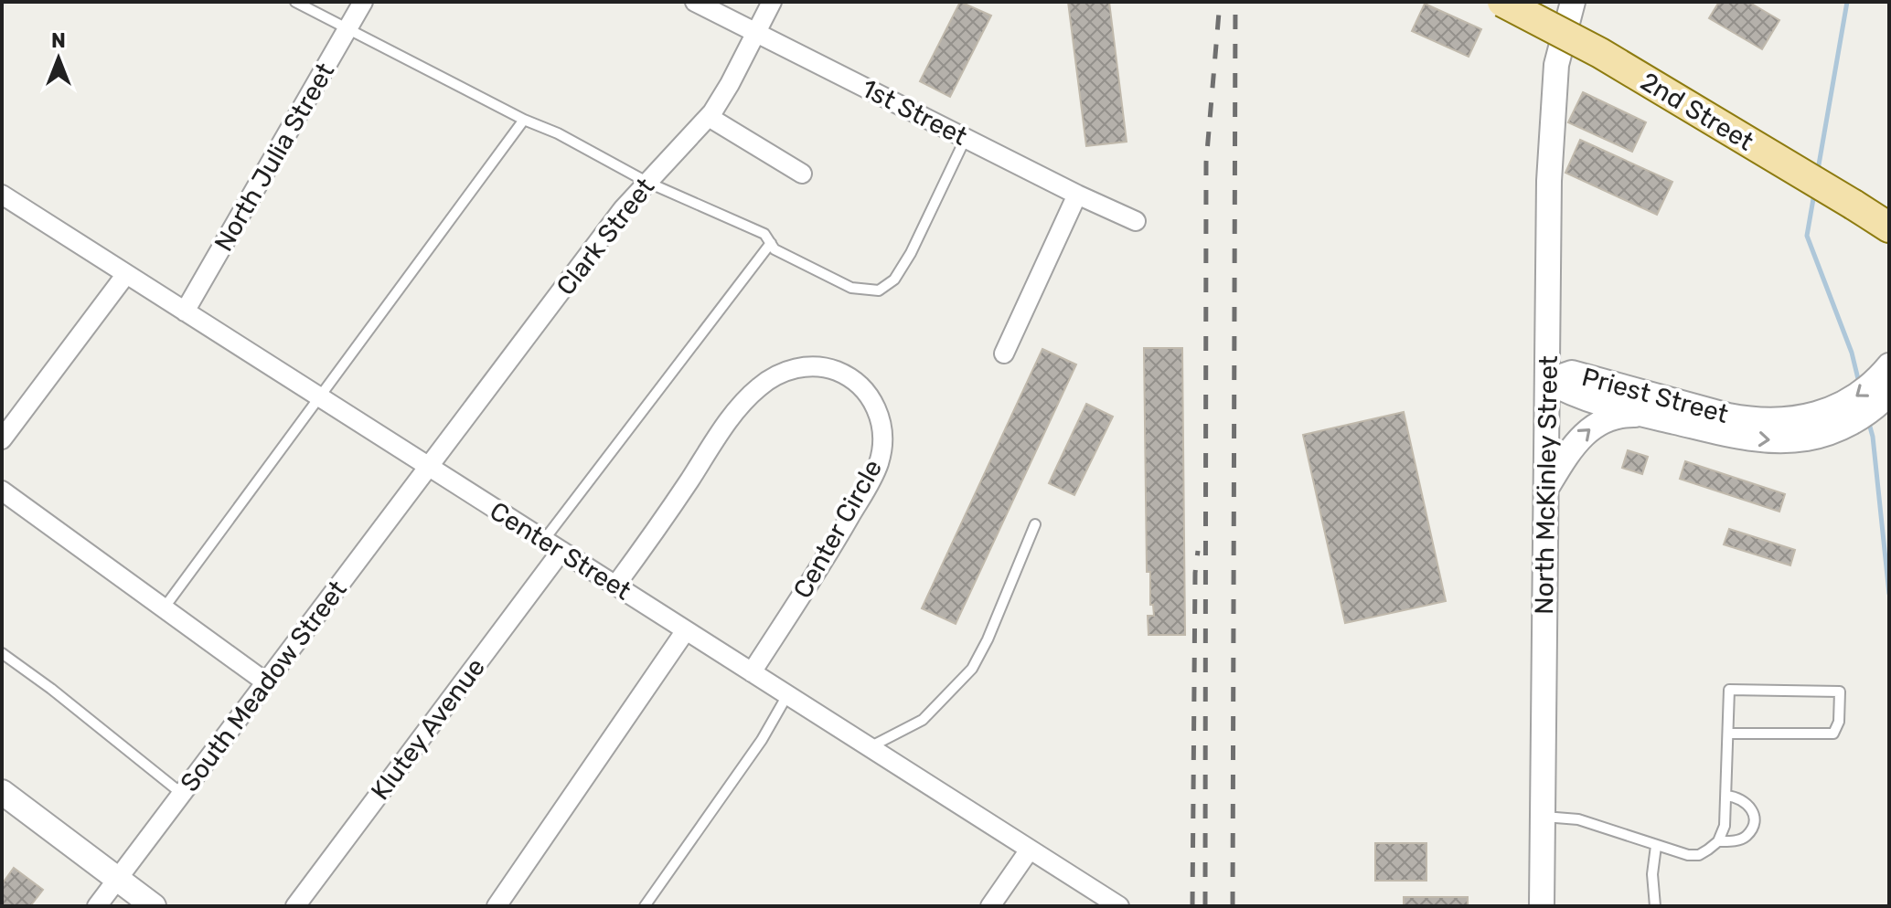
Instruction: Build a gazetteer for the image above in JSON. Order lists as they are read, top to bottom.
{
  "streets": {
    "main road": ["2nd Street"],
    "street": [
      "1st Street",
      "North Julia Street",
      "Clark Street",
      "Priest Street",
      "North McKinley Street",
      "Center Circle",
      "Center Street",
      "South Meadow Street",
      "Klutey Avenue"
    ]
  },
  "crossings": [
    ["1st Street", "Clark Street"],
    ["North Julia Street", "Center Street"],
    ["Clark Street", "Center Street"],
    ["Clark Street", "South Meadow Street"],
    ["Priest Street", "North McKinley Street"],
    ["Center Circle", "Center Street"],
    ["Center Street", "South Meadow Street"],
    ["Center Street", "Klutey Avenue"]
  ],
  "north": "top"
}
